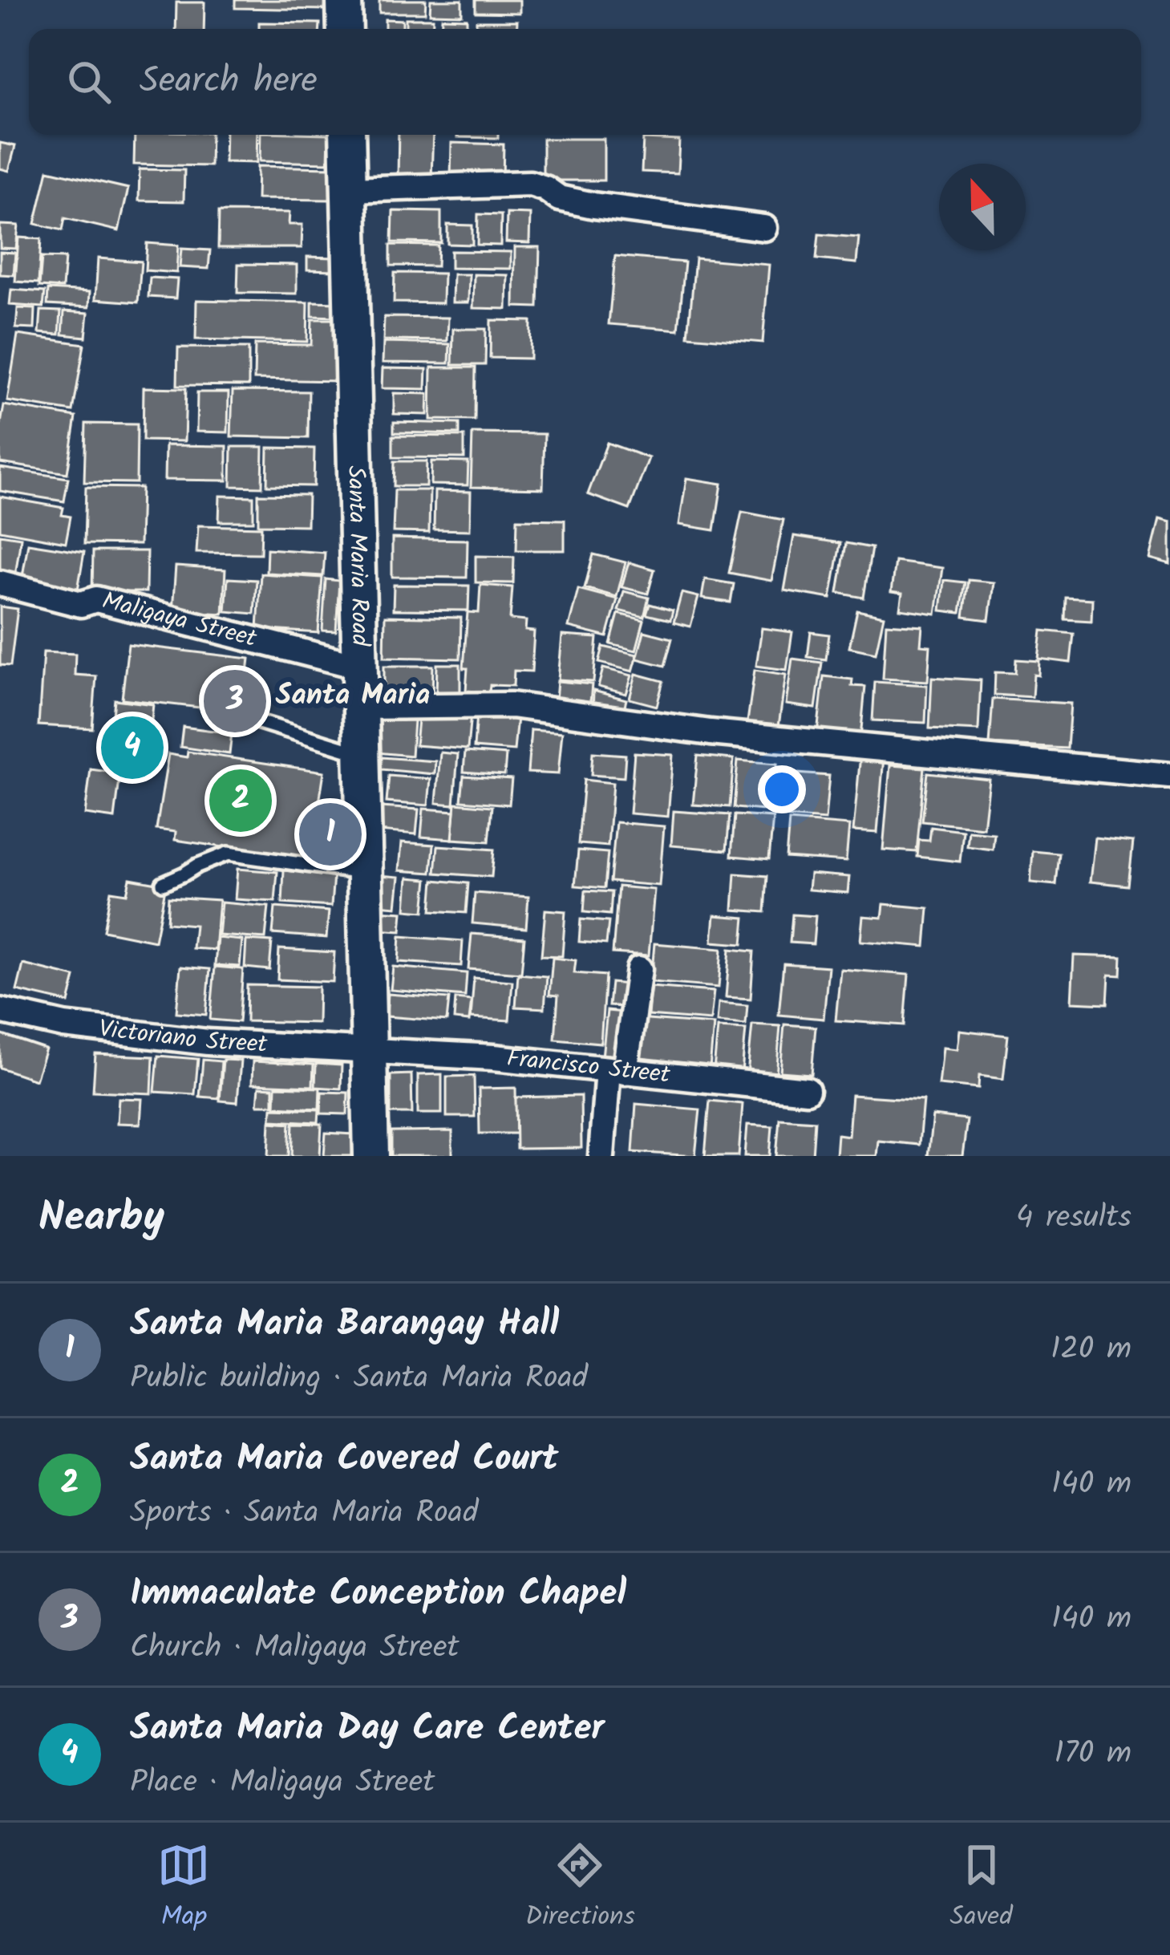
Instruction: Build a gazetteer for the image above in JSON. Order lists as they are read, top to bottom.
{
  "streets": {
    "main road": ["Santa Maria Road"],
    "street": ["Maligaya Street", "Victoriano Street", "Francisco Street"]
  },
  "crossings": [
    ["Santa Maria Road", "Maligaya Street"],
    ["Santa Maria Road", "Victoriano Street"],
    ["Santa Maria Road", "Francisco Street"],
    ["Victoriano Street", "Francisco Street"]
  ],
  "districts": ["Santa Maria"],
  "north": "top",
  "page": {
    "search": "Search here",
    "pins": [
      "3",
      "4",
      "2",
      "1"
    ],
    "heading": ["Nearby", "4 results"],
    "list": [
      {
        "mark": "1",
        "name": "Santa Maria Barangay Hall",
        "note": "Public building · Santa Maria Road",
        "value": "120 m"
      },
      {
        "mark": "2",
        "name": "Santa Maria Covered Court",
        "note": "Sports · Santa Maria Road",
        "value": "140 m"
      },
      {
        "mark": "3",
        "name": "Immaculate Conception Chapel",
        "note": "Church · Maligaya Street",
        "value": "140 m"
      },
      {
        "mark": "4",
        "name": "Santa Maria Day Care Center",
        "note": "Place · Maligaya Street",
        "value": "170 m"
      }
    ],
    "nav": ["Map", "Directions", "Saved"]
  }
}
